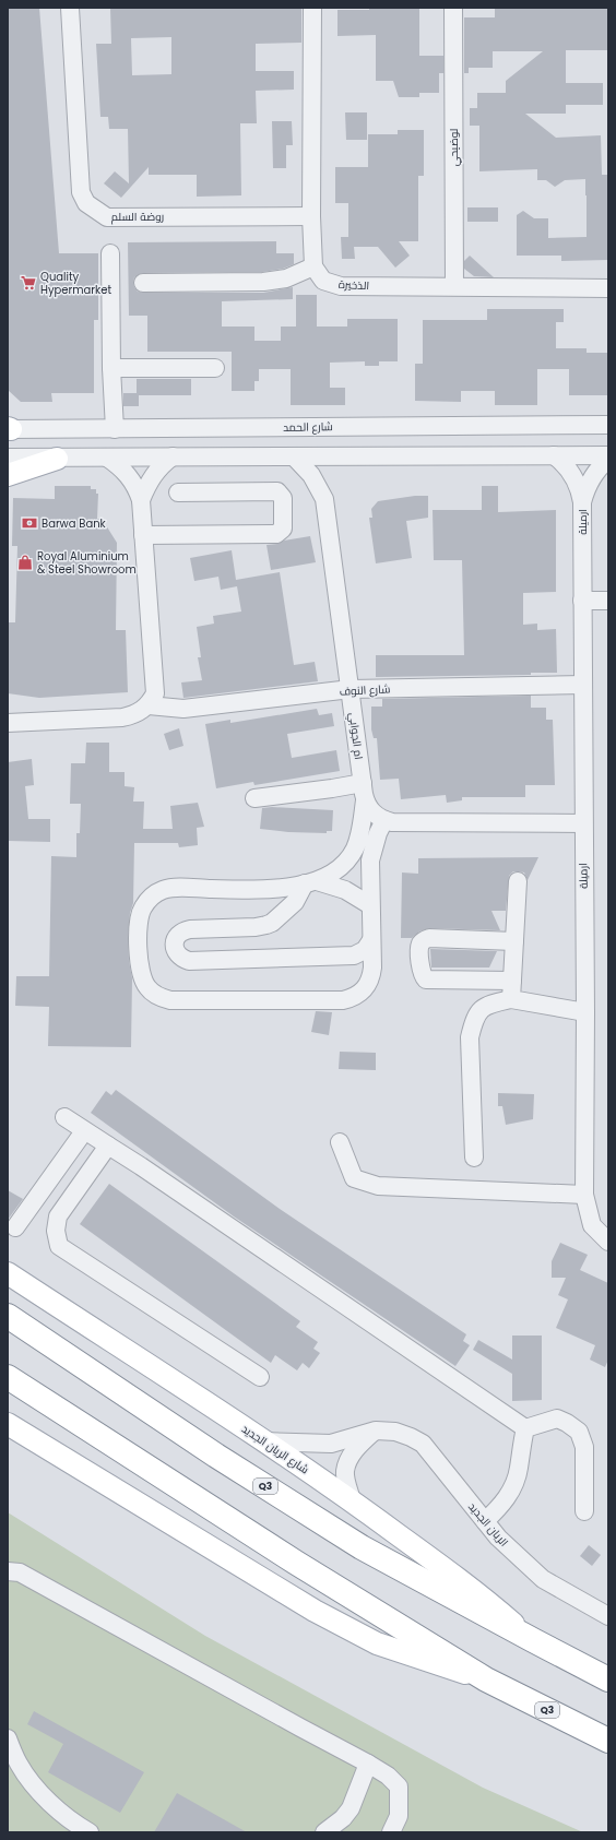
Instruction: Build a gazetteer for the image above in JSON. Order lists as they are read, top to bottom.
{
  "streets": {
    "highway": ["شارع الريان الجديد", "Q3"],
    "street": [
      "لوضيحي",
      "روضة السلم",
      "الذخيرة",
      "شارع الحمد",
      "ارميلة",
      "شارع النوف",
      "ام الجوابي",
      "الريان الجديد"
    ]
  },
  "crossings": [
    ["لوضيحي", "الذخيرة"],
    ["ارميلة", "شارع النوف"],
    ["شارع النوف", "ام الجوابي"],
    ["شارع الريان الجديد", "الريان الجديد"]
  ],
  "places": {
    "supermarket": ["Quality Hypermarket"],
    "bank": ["Barwa Bank"],
    "shop": ["Royal Aluminium & Steel Showroom"]
  }
}
